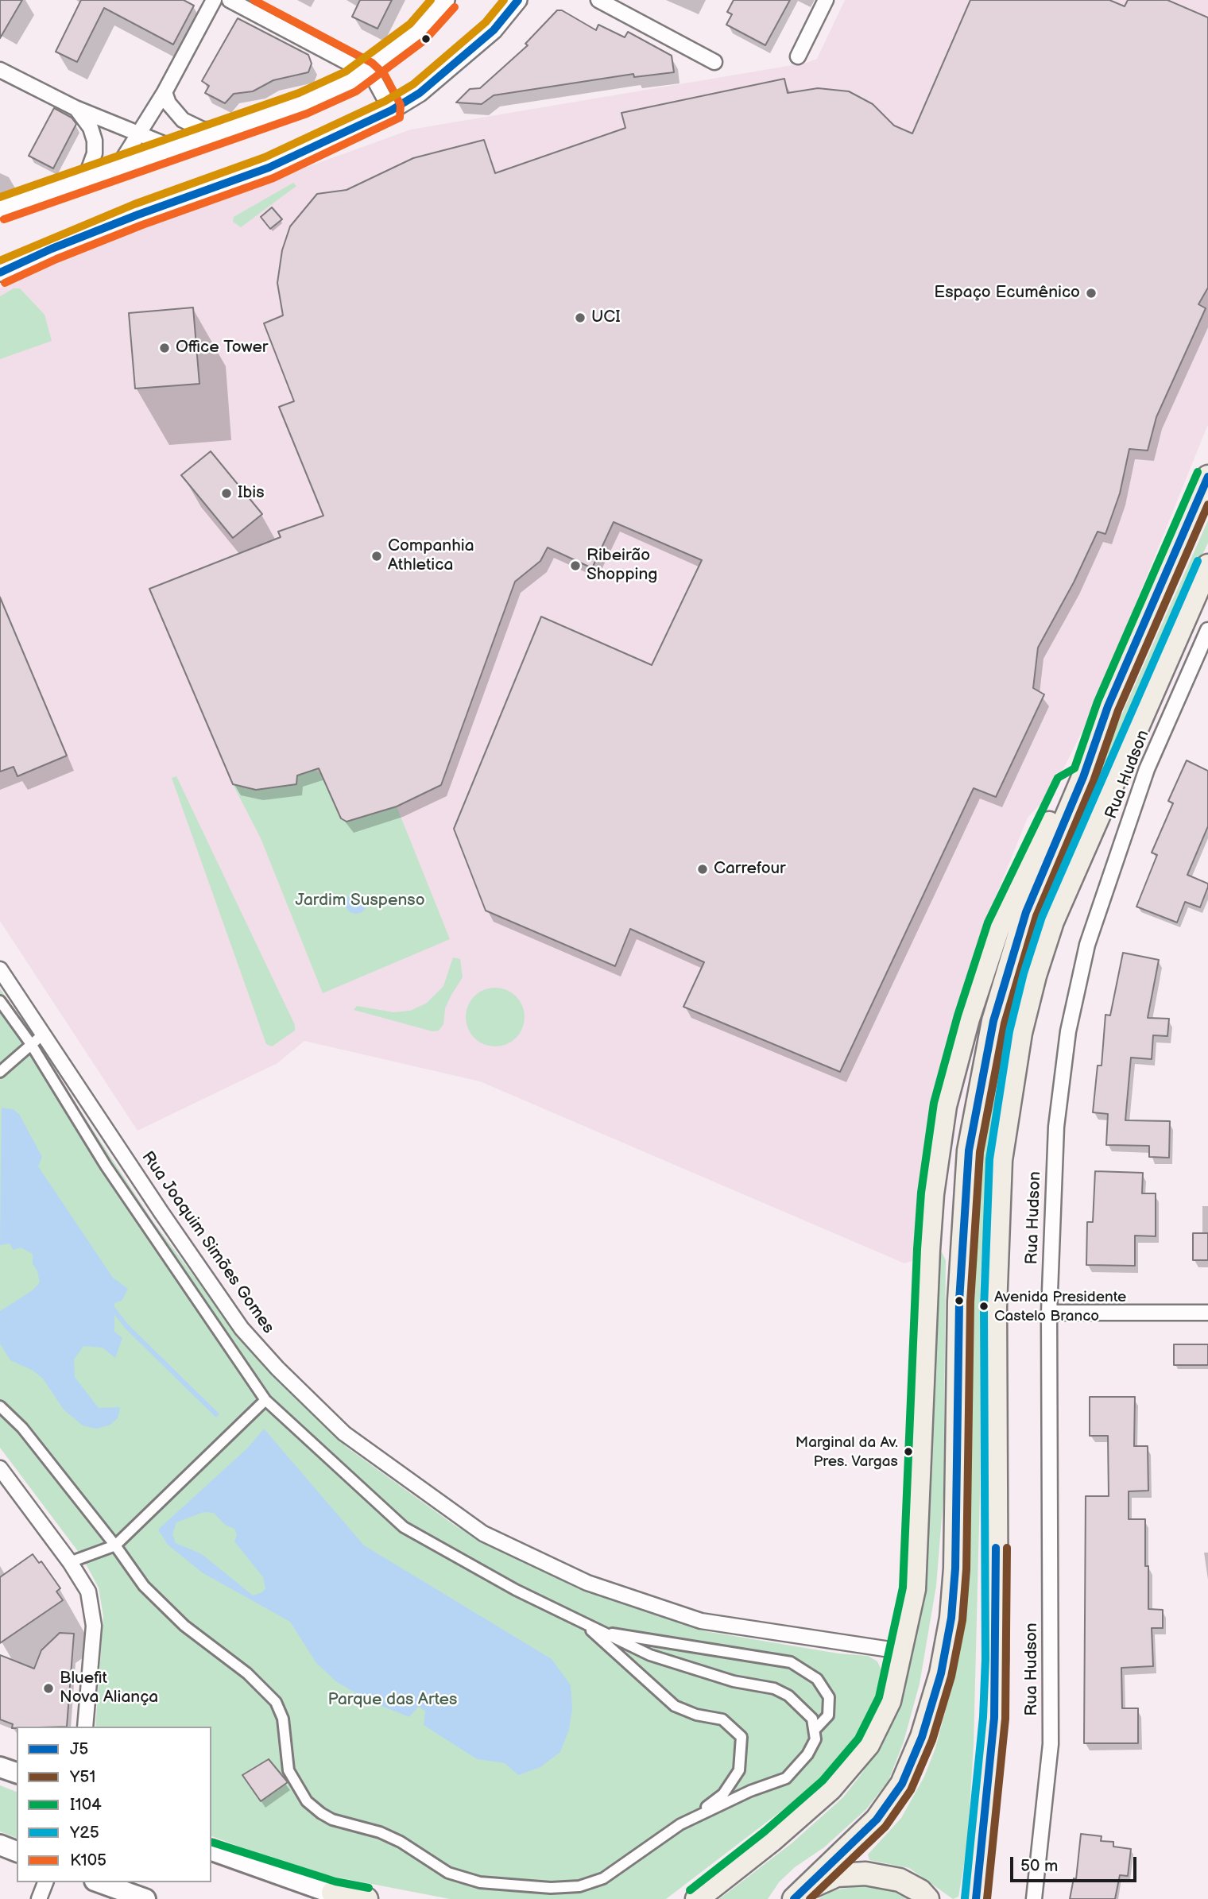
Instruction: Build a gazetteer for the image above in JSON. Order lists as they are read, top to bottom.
{
  "streets": {
    "street": ["Rua Hudson", "Rua Joaquim Simões Gomes"]
  },
  "parks": ["Jardim Suspenso", "Parque das Artes"],
  "places": [
    "Espaço Ecumênico",
    "UCI",
    "Office Tower",
    "Ibis",
    "Companhia Athletica",
    "Ribeirão Shopping",
    "Carrefour",
    "Avenida Presidente Castelo Branco",
    "Marginal da Av. Pres. Vargas",
    "Bluefit Nova Aliança"
  ],
  "lines": [
    "transit line J5",
    "transit line K105",
    "transit line I104",
    "transit line Y51",
    "transit line Y25"
  ],
  "legend": [
    "J5",
    "Y51",
    "I104",
    "Y25",
    "K105"
  ],
  "scale_bar": "50 m"
}
